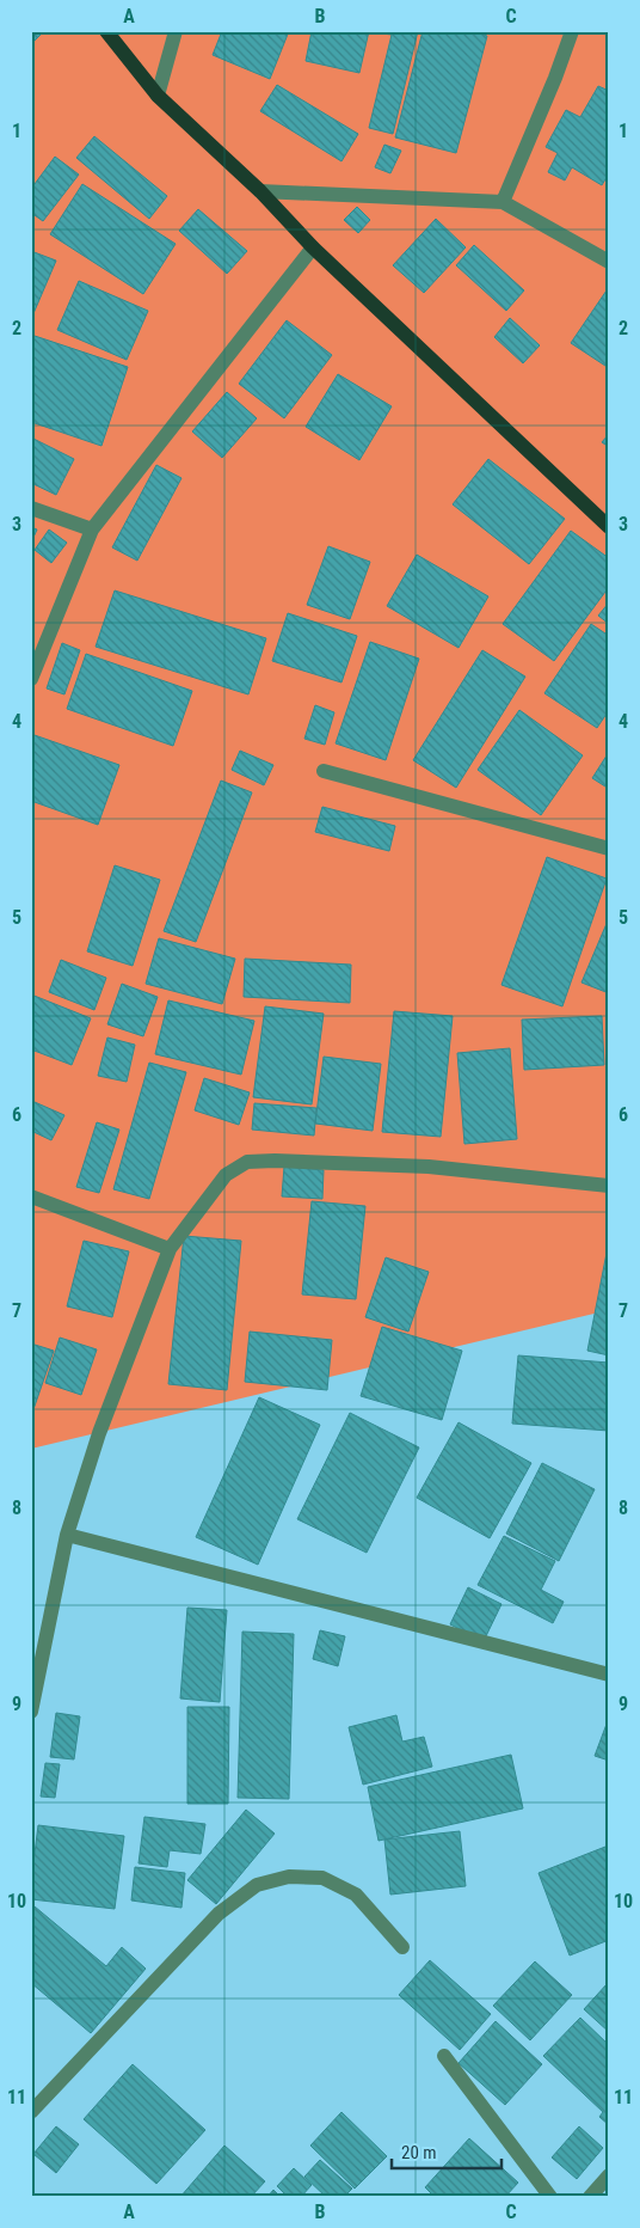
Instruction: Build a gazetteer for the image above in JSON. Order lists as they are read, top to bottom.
{
  "scale_bar": "20 m",
  "grid": {
    "columns": ["A", "B", "C"],
    "rows": [
      "1",
      "2",
      "3",
      "4",
      "5",
      "6",
      "7",
      "8",
      "9",
      "10",
      "11"
    ]
  }
}
